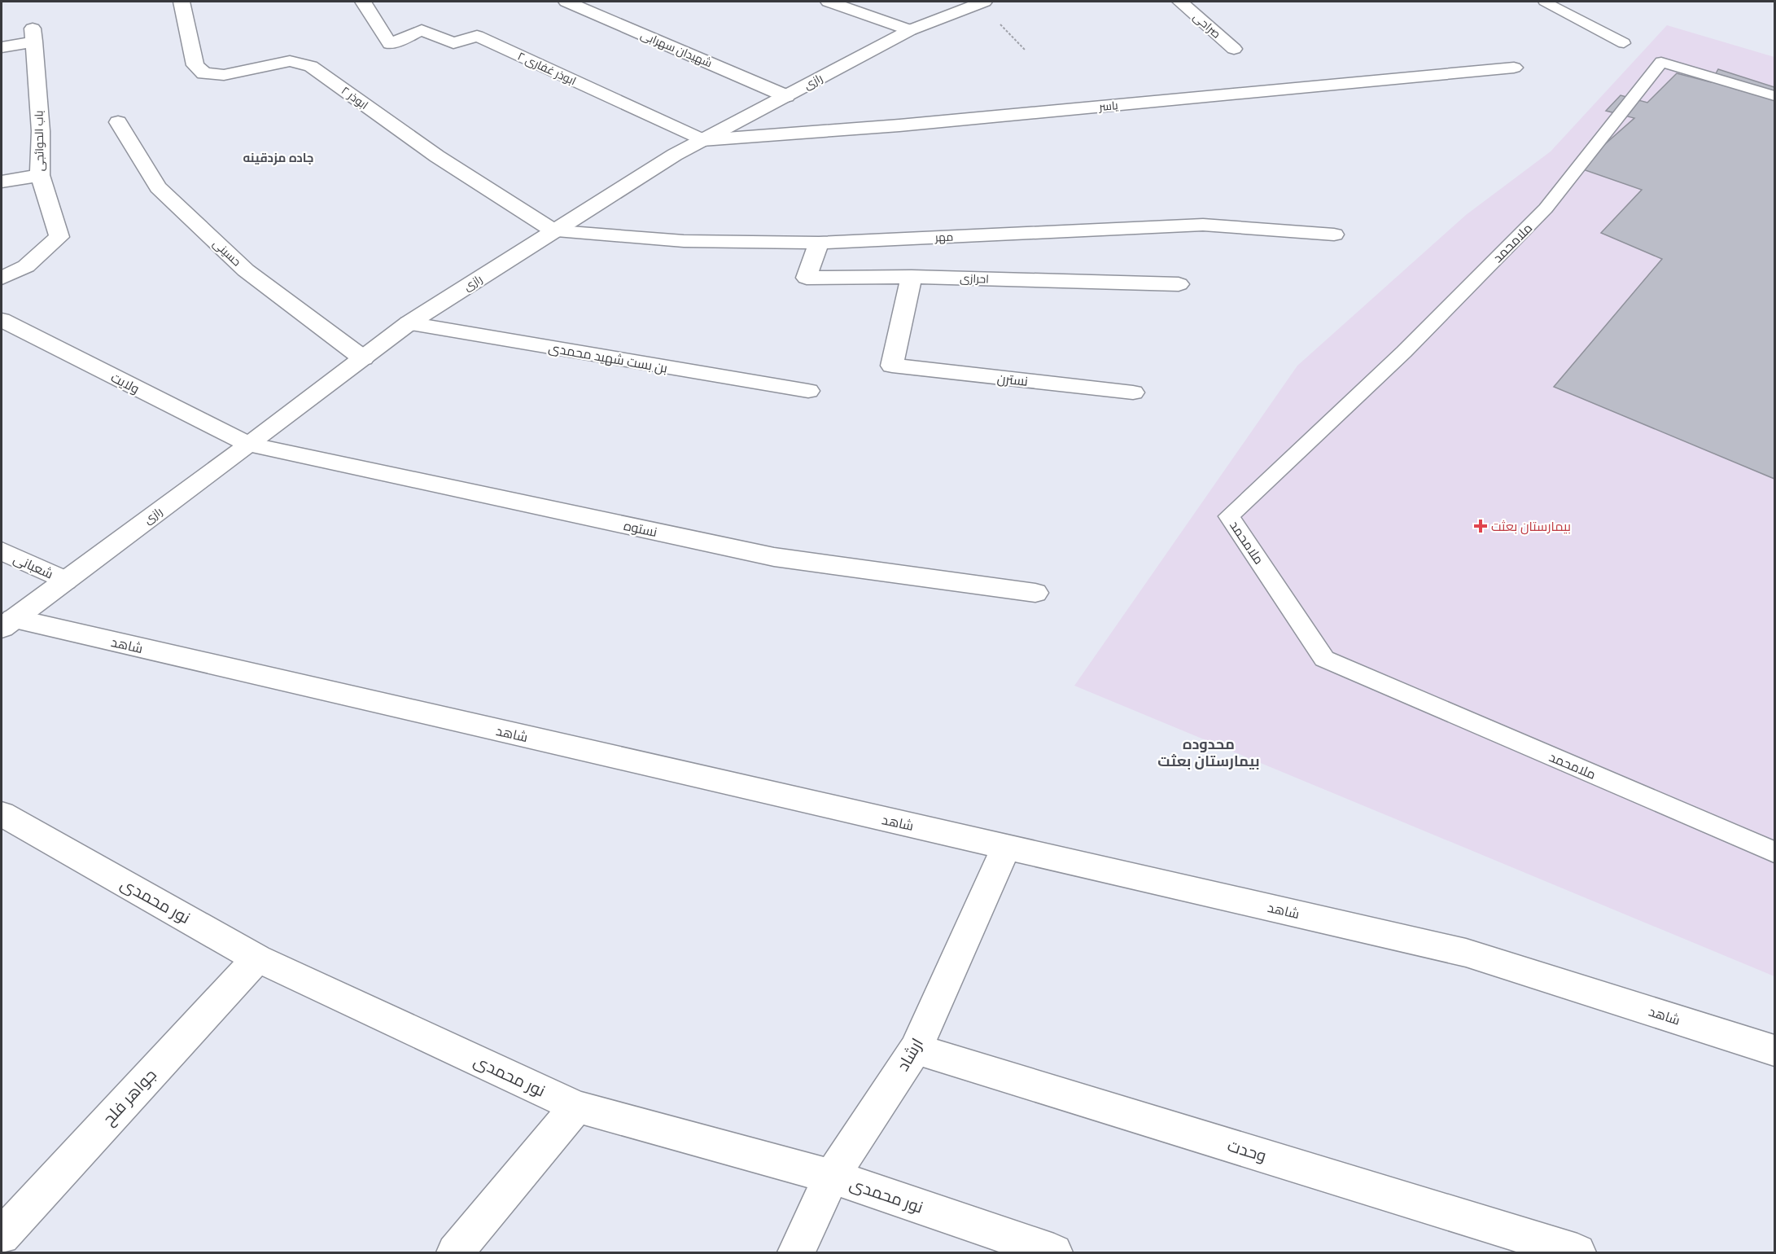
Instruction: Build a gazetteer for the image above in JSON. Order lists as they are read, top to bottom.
{
  "streets": {
    "street": [
      "صراحی",
      "شهیدان سهرابی",
      "ابوذر غفاری ۲",
      "رازی",
      "ابوذر ۲",
      "یاسر",
      "باب الحوائجی",
      "مهر",
      "حسینی",
      "احرازی",
      "بن بست شهید محمدی",
      "نسترن",
      "ولایت",
      "نستوه",
      "شعبانی",
      "شاهد",
      "نور محمدی",
      "ارشاد",
      "جواهر فلح",
      "وحدت"
    ],
    "lane": ["ملامحمد"]
  },
  "crossings": [
    ["شهیدان سهرابی", "رازی"],
    ["ابوذر غفاری ۲", "رازی"],
    ["ابوذر غفاری ۲", "یاسر"],
    ["رازی", "ابوذر ۲"],
    ["رازی", "یاسر"],
    ["رازی", "مهر"],
    ["رازی", "حسینی"],
    ["رازی", "بن بست شهید محمدی"],
    ["رازی", "ولایت"],
    ["رازی", "نستوه"],
    ["رازی", "شعبانی"],
    ["رازی", "شاهد"],
    ["ابوذر ۲", "مهر"],
    ["مهر", "احرازی"],
    ["احرازی", "نسترن"],
    ["ولایت", "نستوه"],
    ["شاهد", "ارشاد"],
    ["نور محمدی", "ارشاد"],
    ["نور محمدی", "جواهر فلح"],
    ["ارشاد", "وحدت"]
  ],
  "districts": ["جاده مزدقینه", "محدوده بیمارستان بعثت"],
  "places": {
    "health": ["بیمارستان بعثت"]
  }
}
